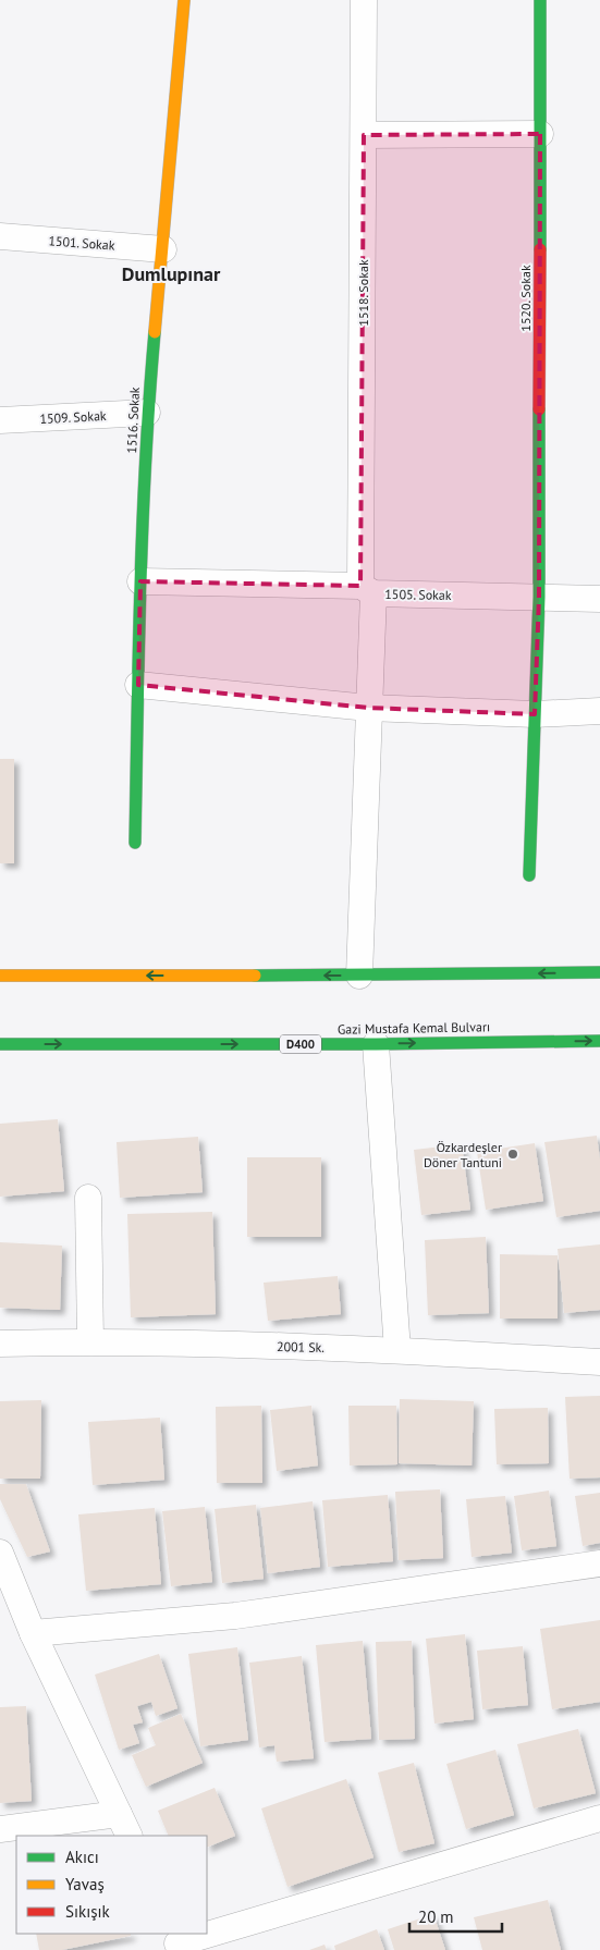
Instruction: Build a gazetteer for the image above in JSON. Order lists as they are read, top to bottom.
{
  "streets": {
    "main road": [
      "1520. Sokak",
      "1516. Sokak",
      "Gazi Mustafa Kemal Bulvarı",
      "D400"
    ],
    "street": [
      "1501. Sokak",
      "1518. Sokak",
      "1509. Sokak",
      "1505. Sokak",
      "2001 Sk."
    ]
  },
  "crossings": [
    ["1501. Sokak", "1516. Sokak"],
    ["1518. Sokak", "1505. Sokak"],
    ["1520. Sokak", "1505. Sokak"],
    ["1509. Sokak", "1516. Sokak"],
    ["1516. Sokak", "1505. Sokak"]
  ],
  "districts": ["Dumlupınar"],
  "places": ["Özkardeşler Döner Tantuni"],
  "legend": ["Akıcı", "Yavaş", "Sıkışık"],
  "scale_bar": "20 m"
}
